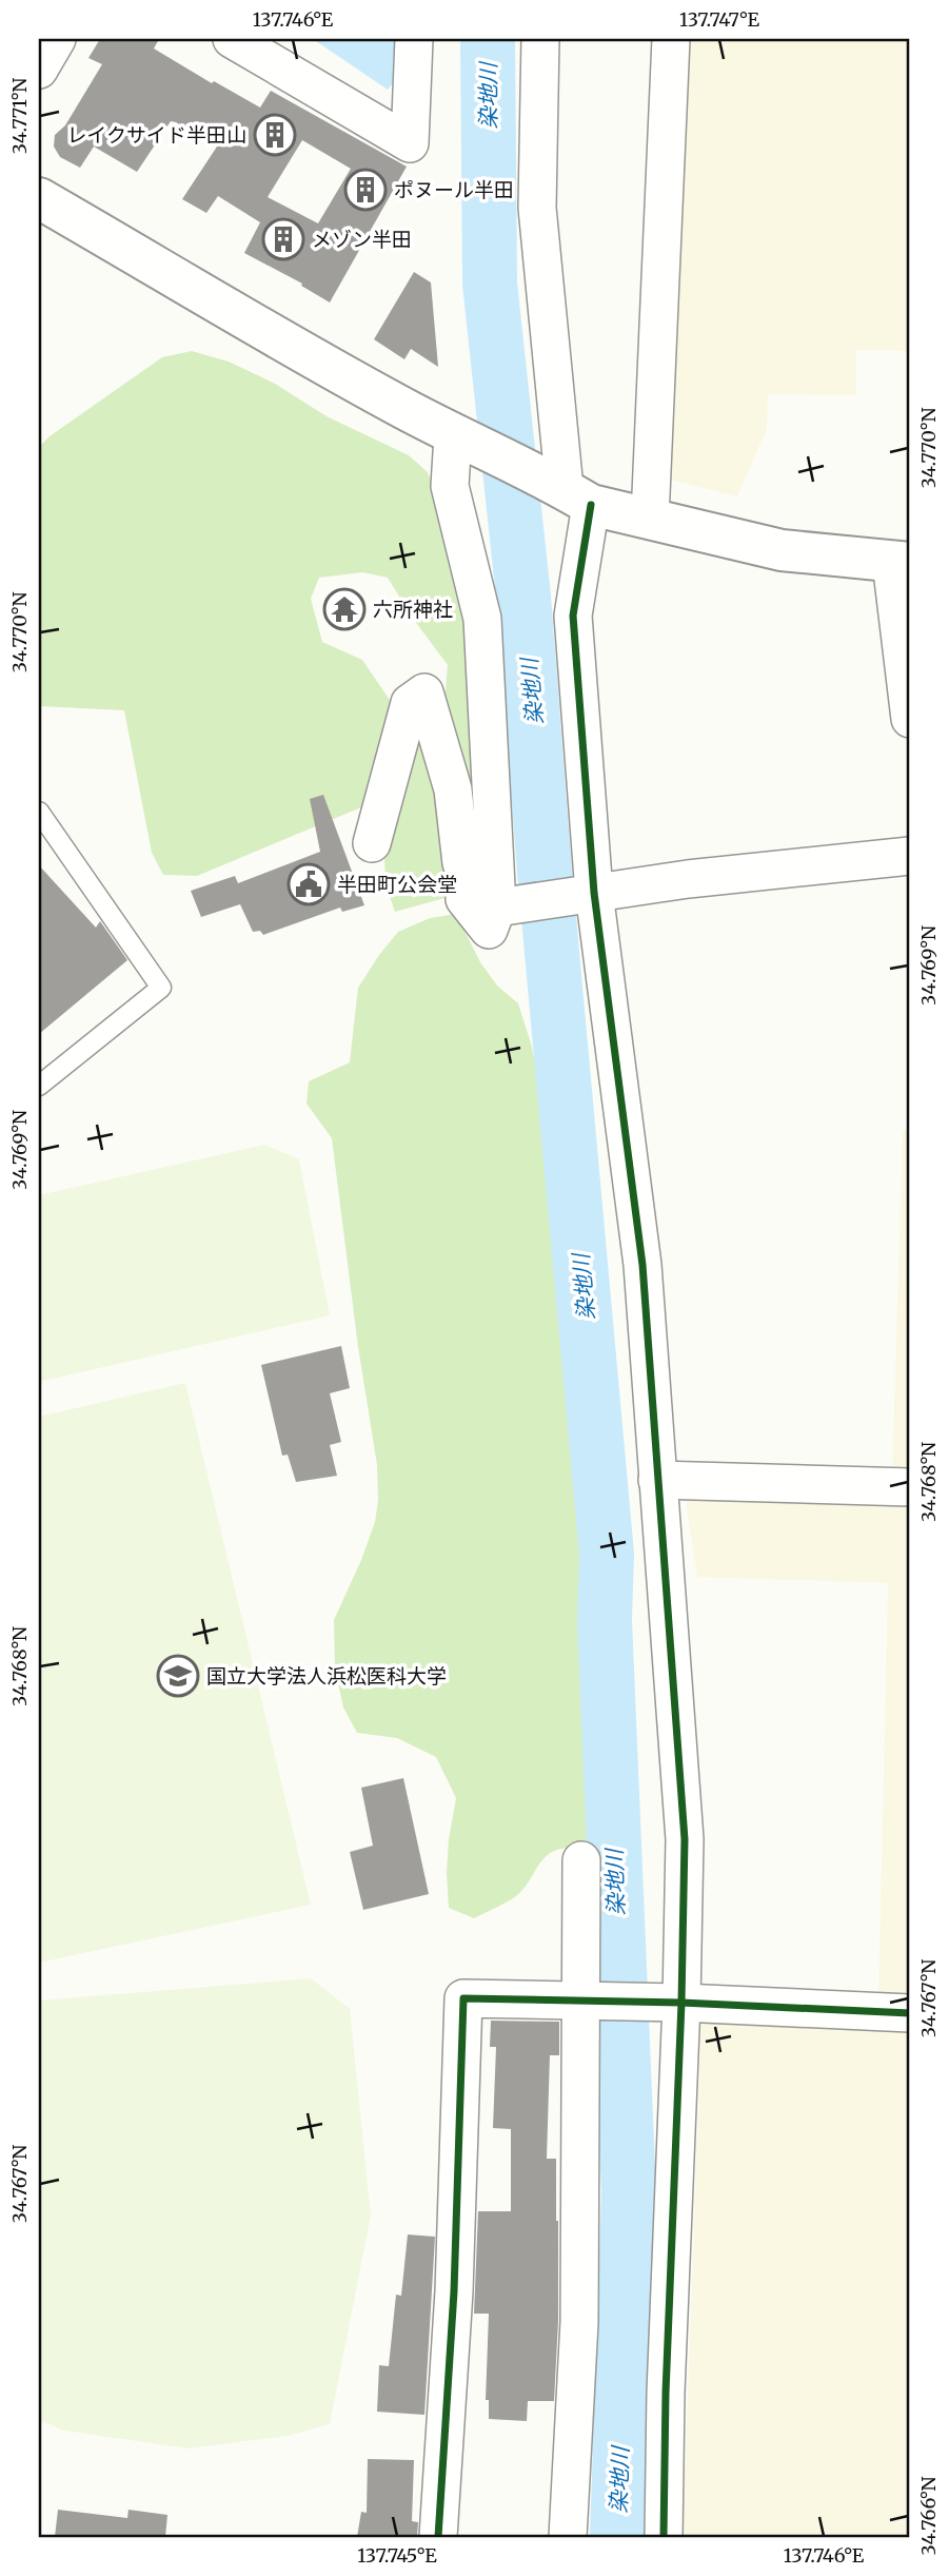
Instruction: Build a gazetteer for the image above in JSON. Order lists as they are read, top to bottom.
{
  "water": ["染地川"],
  "places": {
    "building": ["レイクサイド半田山", "ポヌール半田", "メゾン半田"],
    "temple": ["六所神社"],
    "public building": ["半田町公会堂"],
    "school or university": ["国立大学法人浜松医科大学"]
  },
  "coordinates": [
    "137.746°E",
    "137.747°E",
    "34.771°N",
    "34.770°N",
    "34.769°N",
    "34.768°N",
    "34.767°N",
    "34.766°N",
    "137.745°E"
  ]
}
